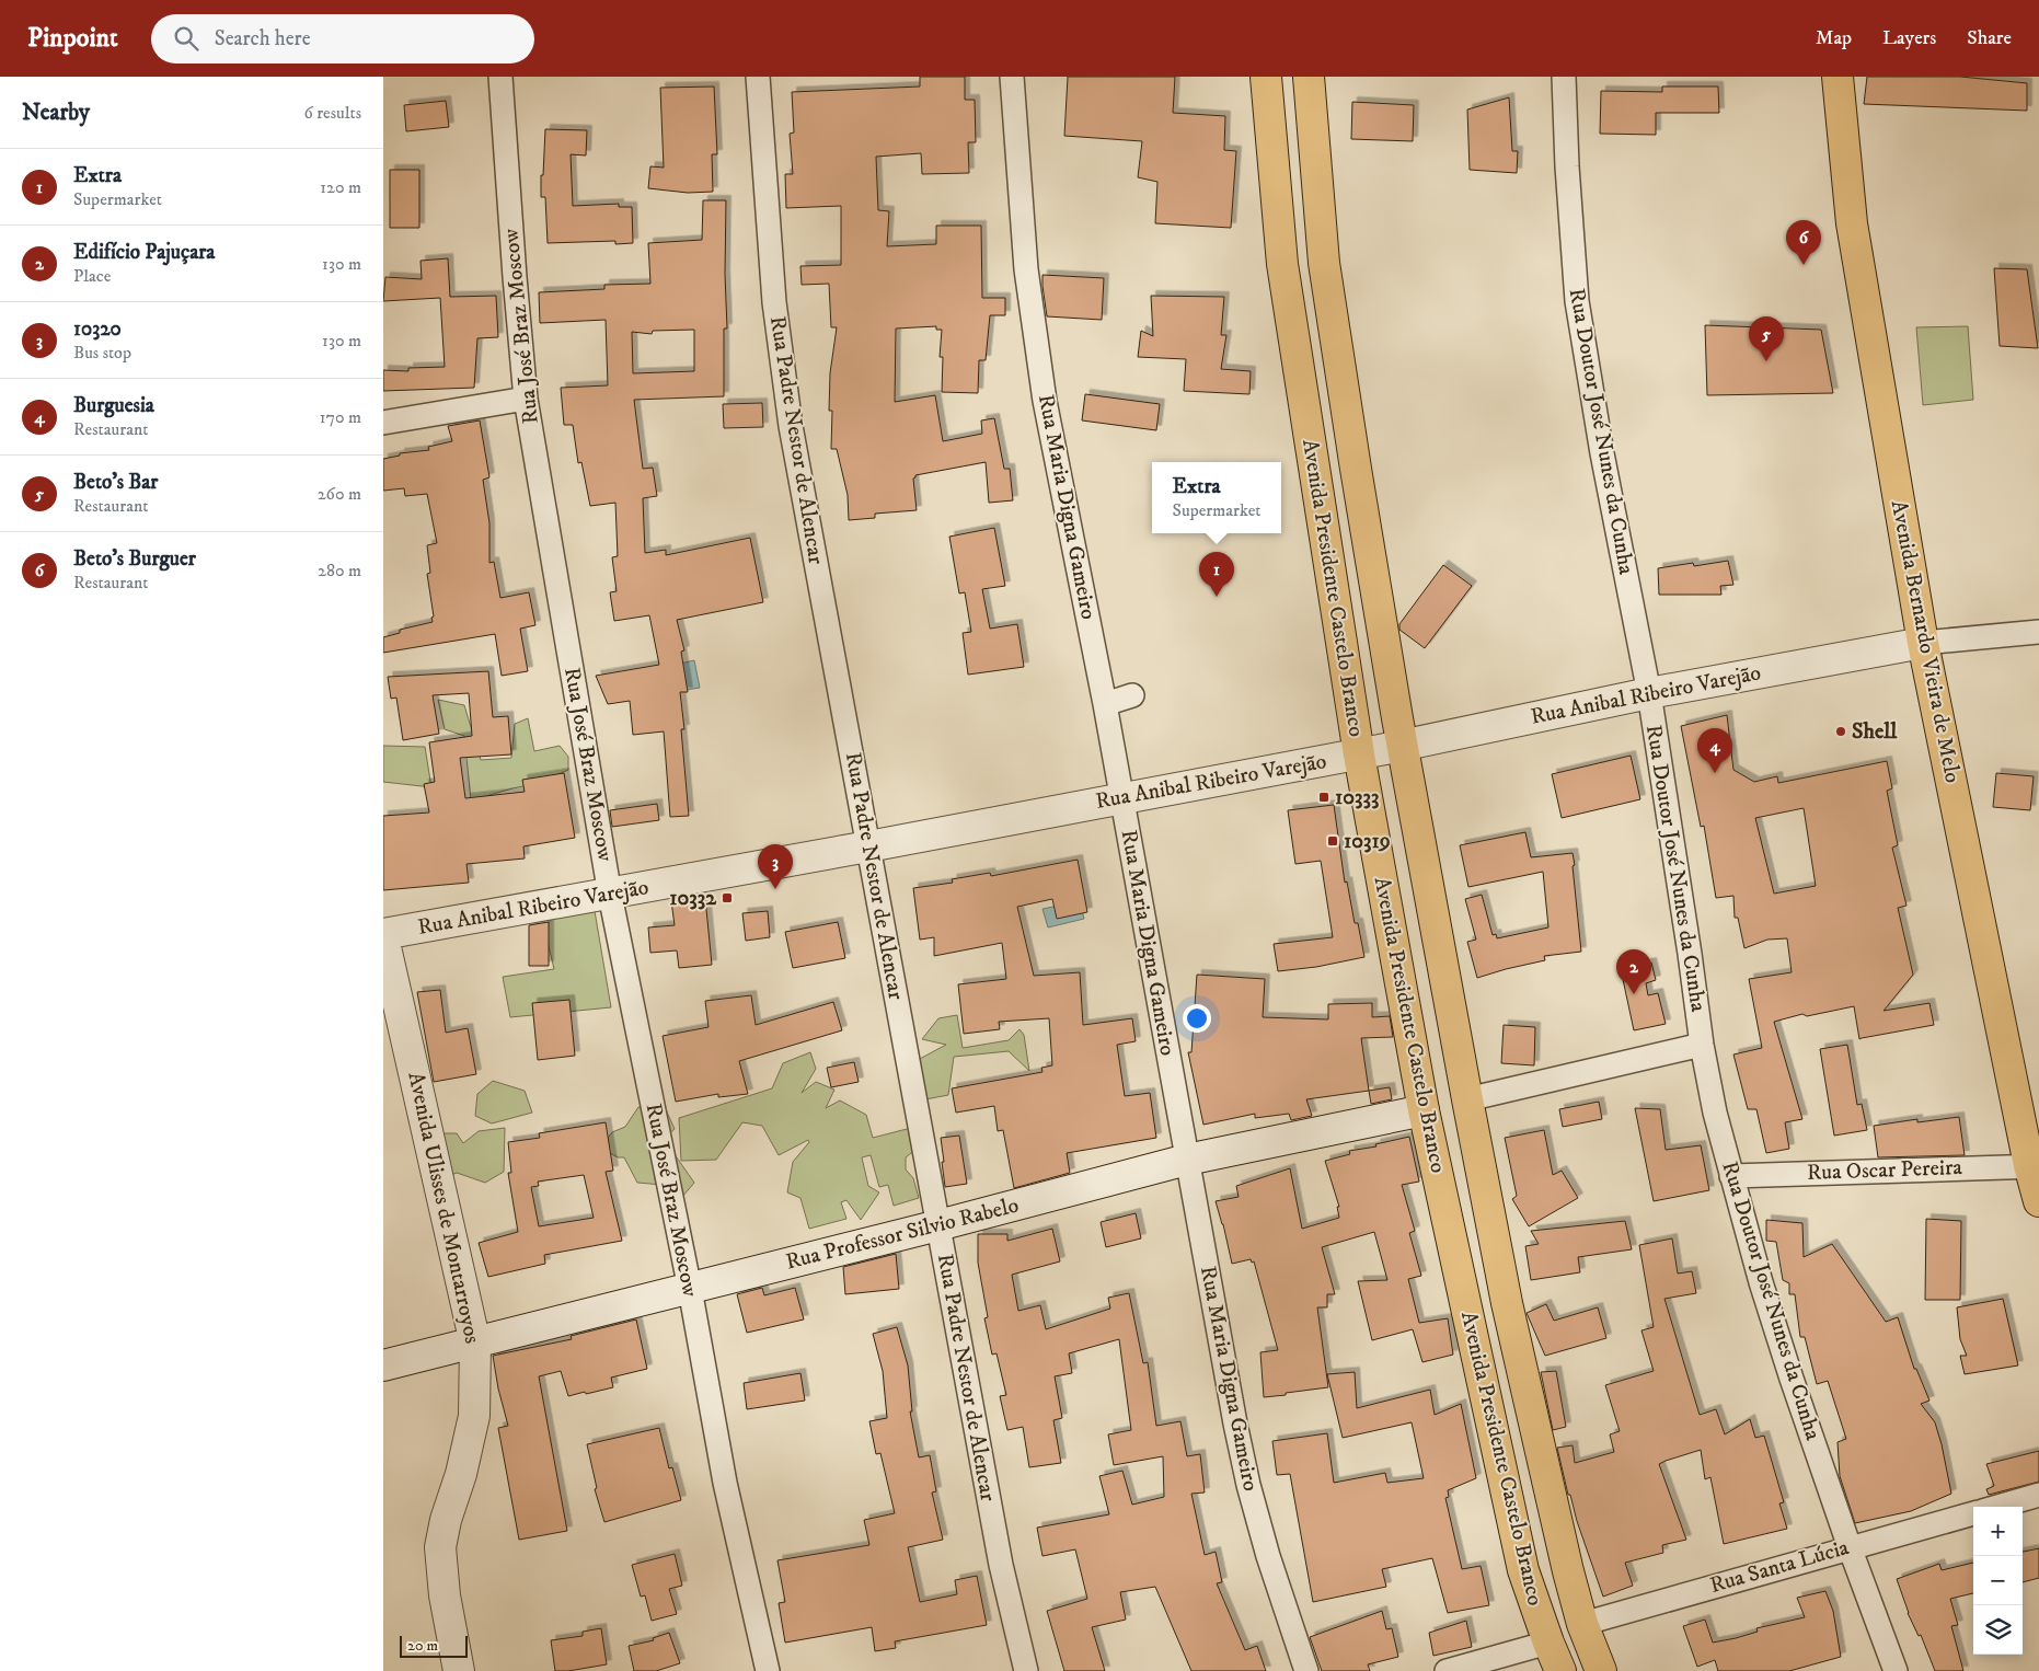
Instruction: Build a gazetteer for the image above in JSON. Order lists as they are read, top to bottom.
{
  "streets": {
    "main road": ["Avenida Presidente Castelo Branco", "Avenida Bernardo Vieira de Melo"],
    "street": [
      "Rua José Braz Moscow",
      "Rua Doutor José Nunes da Cunha",
      "Rua Padre Nestor de Alencar",
      "Rua Maria Digna Gameiro",
      "Rua Anibal Ribeiro Varejão",
      "Rua Oscar Pereira",
      "Avenida Ulisses de Montarroyos",
      "Rua Professor Silvio Rabelo",
      "Rua Santa Lúcia"
    ]
  },
  "crossings": [
    ["Rua José Braz Moscow", "Rua Anibal Ribeiro Varejão"],
    ["Rua José Braz Moscow", "Rua Professor Silvio Rabelo"],
    ["Rua Doutor José Nunes da Cunha", "Rua Anibal Ribeiro Varejão"],
    ["Rua Doutor José Nunes da Cunha", "Rua Oscar Pereira"],
    ["Rua Doutor José Nunes da Cunha", "Rua Santa Lúcia"],
    ["Rua Padre Nestor de Alencar", "Rua Anibal Ribeiro Varejão"],
    ["Rua Padre Nestor de Alencar", "Rua Professor Silvio Rabelo"],
    ["Rua Maria Digna Gameiro", "Rua Anibal Ribeiro Varejão"],
    ["Rua Maria Digna Gameiro", "Rua Professor Silvio Rabelo"],
    ["Avenida Presidente Castelo Branco", "Rua Anibal Ribeiro Varejão"],
    ["Avenida Presidente Castelo Branco", "Rua Professor Silvio Rabelo"],
    ["Avenida Presidente Castelo Branco", "Rua Santa Lúcia"],
    ["Avenida Bernardo Vieira de Melo", "Rua Anibal Ribeiro Varejão"],
    ["Avenida Bernardo Vieira de Melo", "Rua Oscar Pereira"],
    ["Rua Anibal Ribeiro Varejão", "Avenida Ulisses de Montarroyos"],
    ["Avenida Ulisses de Montarroyos", "Rua Professor Silvio Rabelo"]
  ],
  "places": {
    "other": ["Shell"],
    "transit": ["10333", "10319", "10332"]
  },
  "scale_bar": "20 m",
  "page": {
    "header": "Pinpoint",
    "search": "Search here",
    "nav": ["Map", "Layers", "Share"],
    "heading": ["Nearby", "6 results"],
    "list": [
      {
        "mark": "1",
        "name": "Extra",
        "note": "Supermarket",
        "value": "120 m"
      },
      {
        "mark": "2",
        "name": "Edifício Pajuçara",
        "note": "Place",
        "value": "130 m"
      },
      {
        "mark": "3",
        "name": "10320",
        "note": "Bus stop",
        "value": "130 m"
      },
      {
        "mark": "4",
        "name": "Burguesia",
        "note": "Restaurant",
        "value": "170 m"
      },
      {
        "mark": "5",
        "name": "Beto's Bar",
        "note": "Restaurant",
        "value": "260 m"
      },
      {
        "mark": "6",
        "name": "Beto's Burguer",
        "note": "Restaurant",
        "value": "280 m"
      }
    ],
    "pins": [
      "6",
      "5",
      "1",
      "4",
      "3",
      "2"
    ],
    "popup": ["Extra", "Supermarket"],
    "map_buttons": ["+", "−"],
    "scale": "20 m"
  }
}
